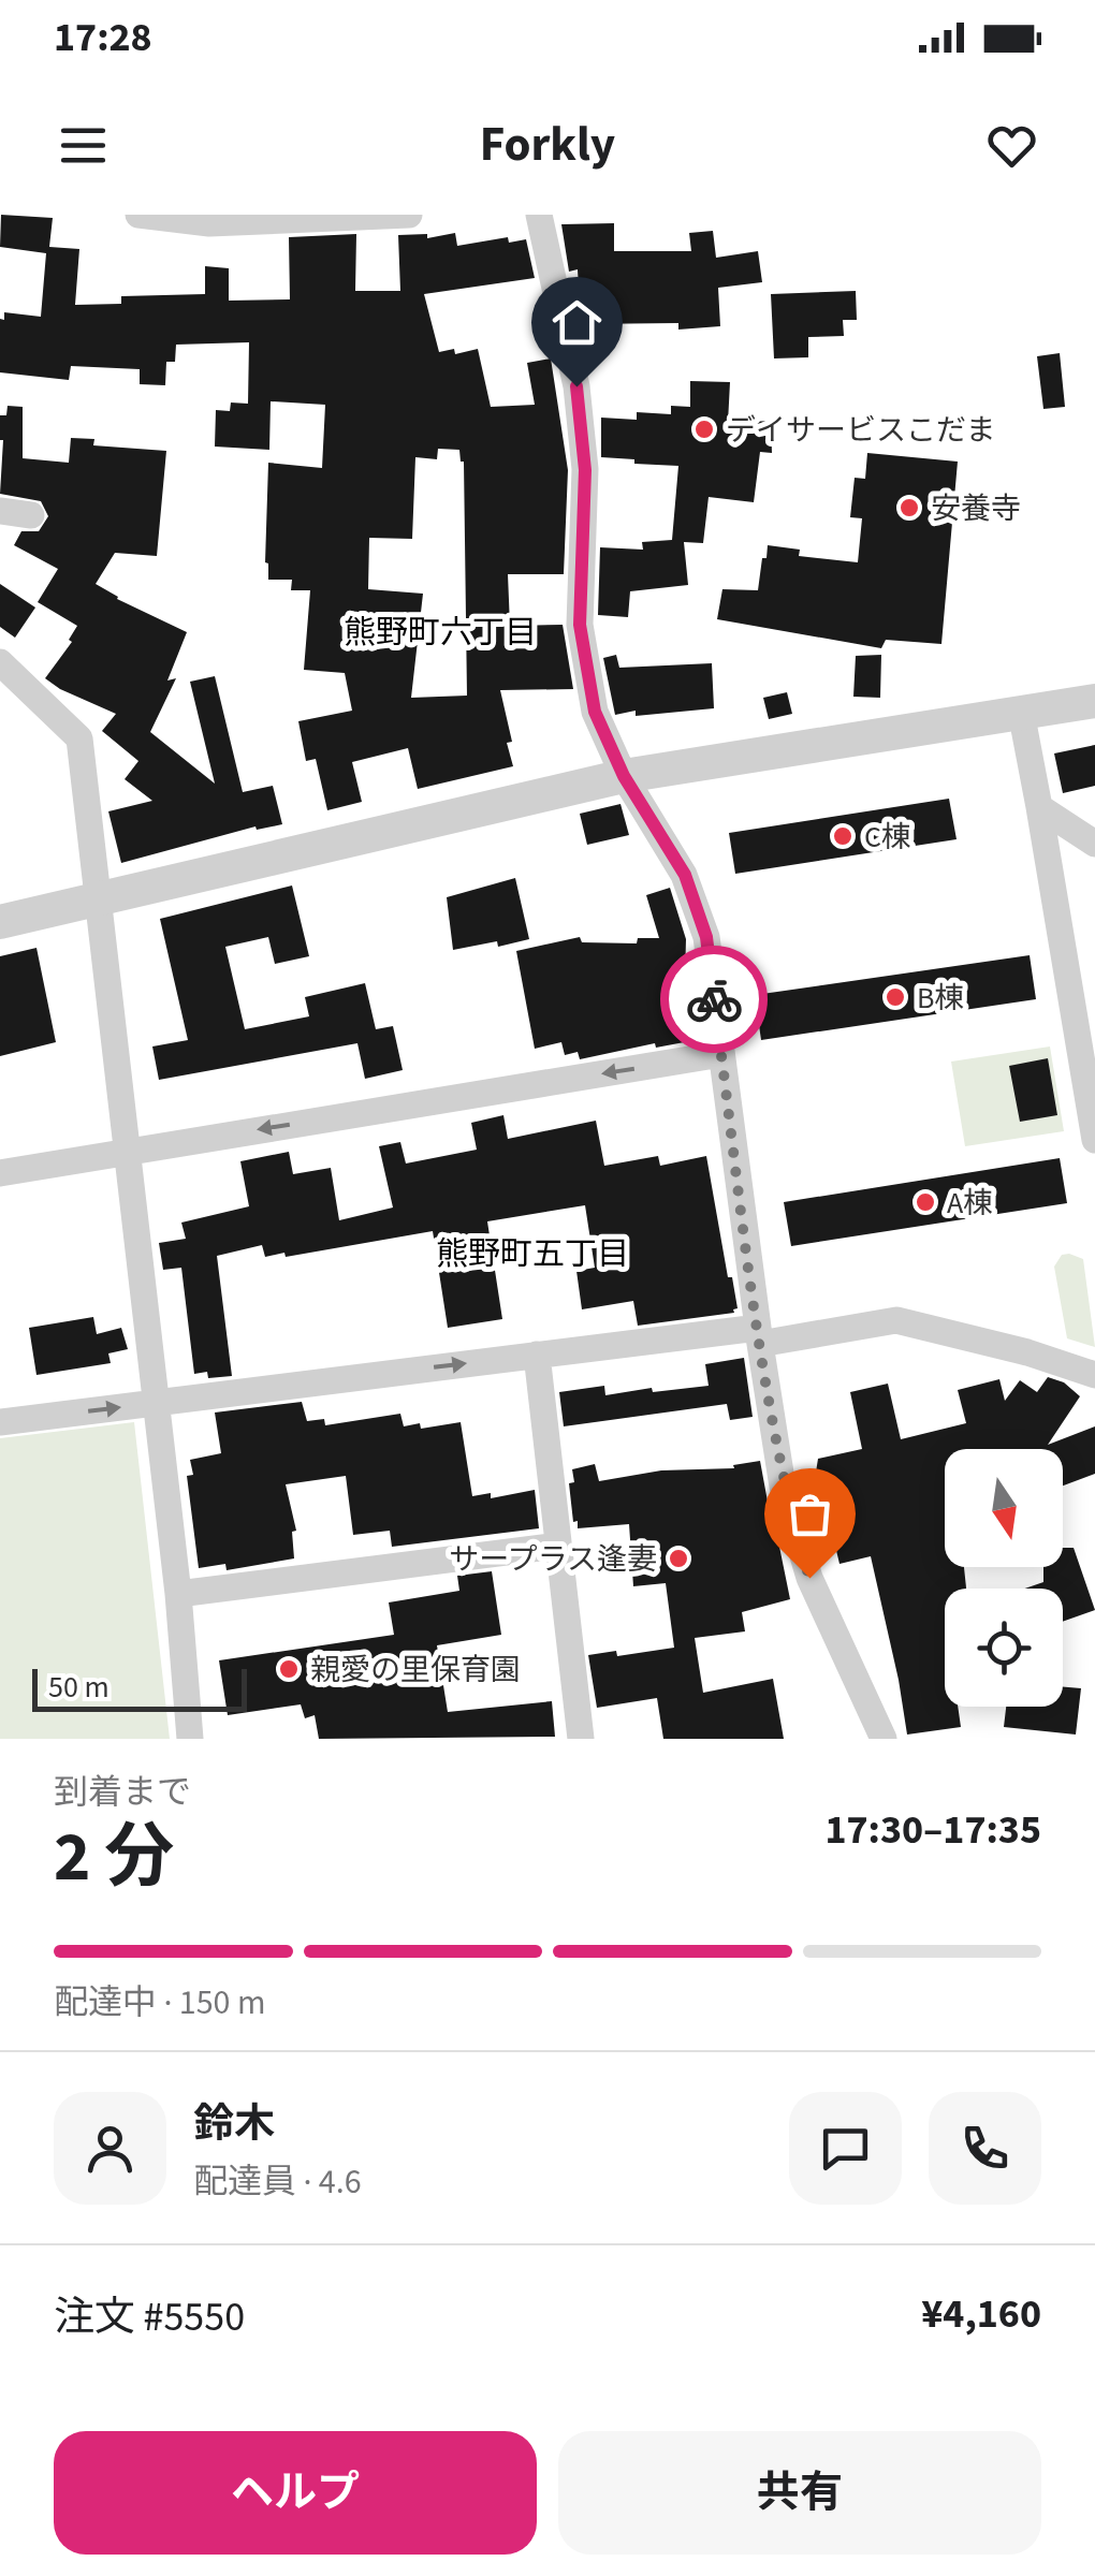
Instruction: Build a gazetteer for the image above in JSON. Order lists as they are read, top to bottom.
{
  "districts": ["熊野町六丁目", "熊野町五丁目"],
  "places": [
    "デイサービスこだま",
    "安養寺",
    "C棟",
    "B棟",
    "A棟",
    "サープラス逢妻",
    "親愛の里保育園"
  ],
  "scale_bar": "50 m",
  "north": "bottom",
  "page": {
    "status": "17:28",
    "header": "Forkly",
    "scale": "50 m",
    "heading": ["2 分", "到着まで", "17:30–17:35"],
    "panel": [
      "鈴木",
      "配達員 · 4.6",
      "注文 #5550",
      "¥4,160"
    ],
    "bar": "配達中 · 150 m",
    "buttons": ["ヘルプ", "共有"]
  }
}
